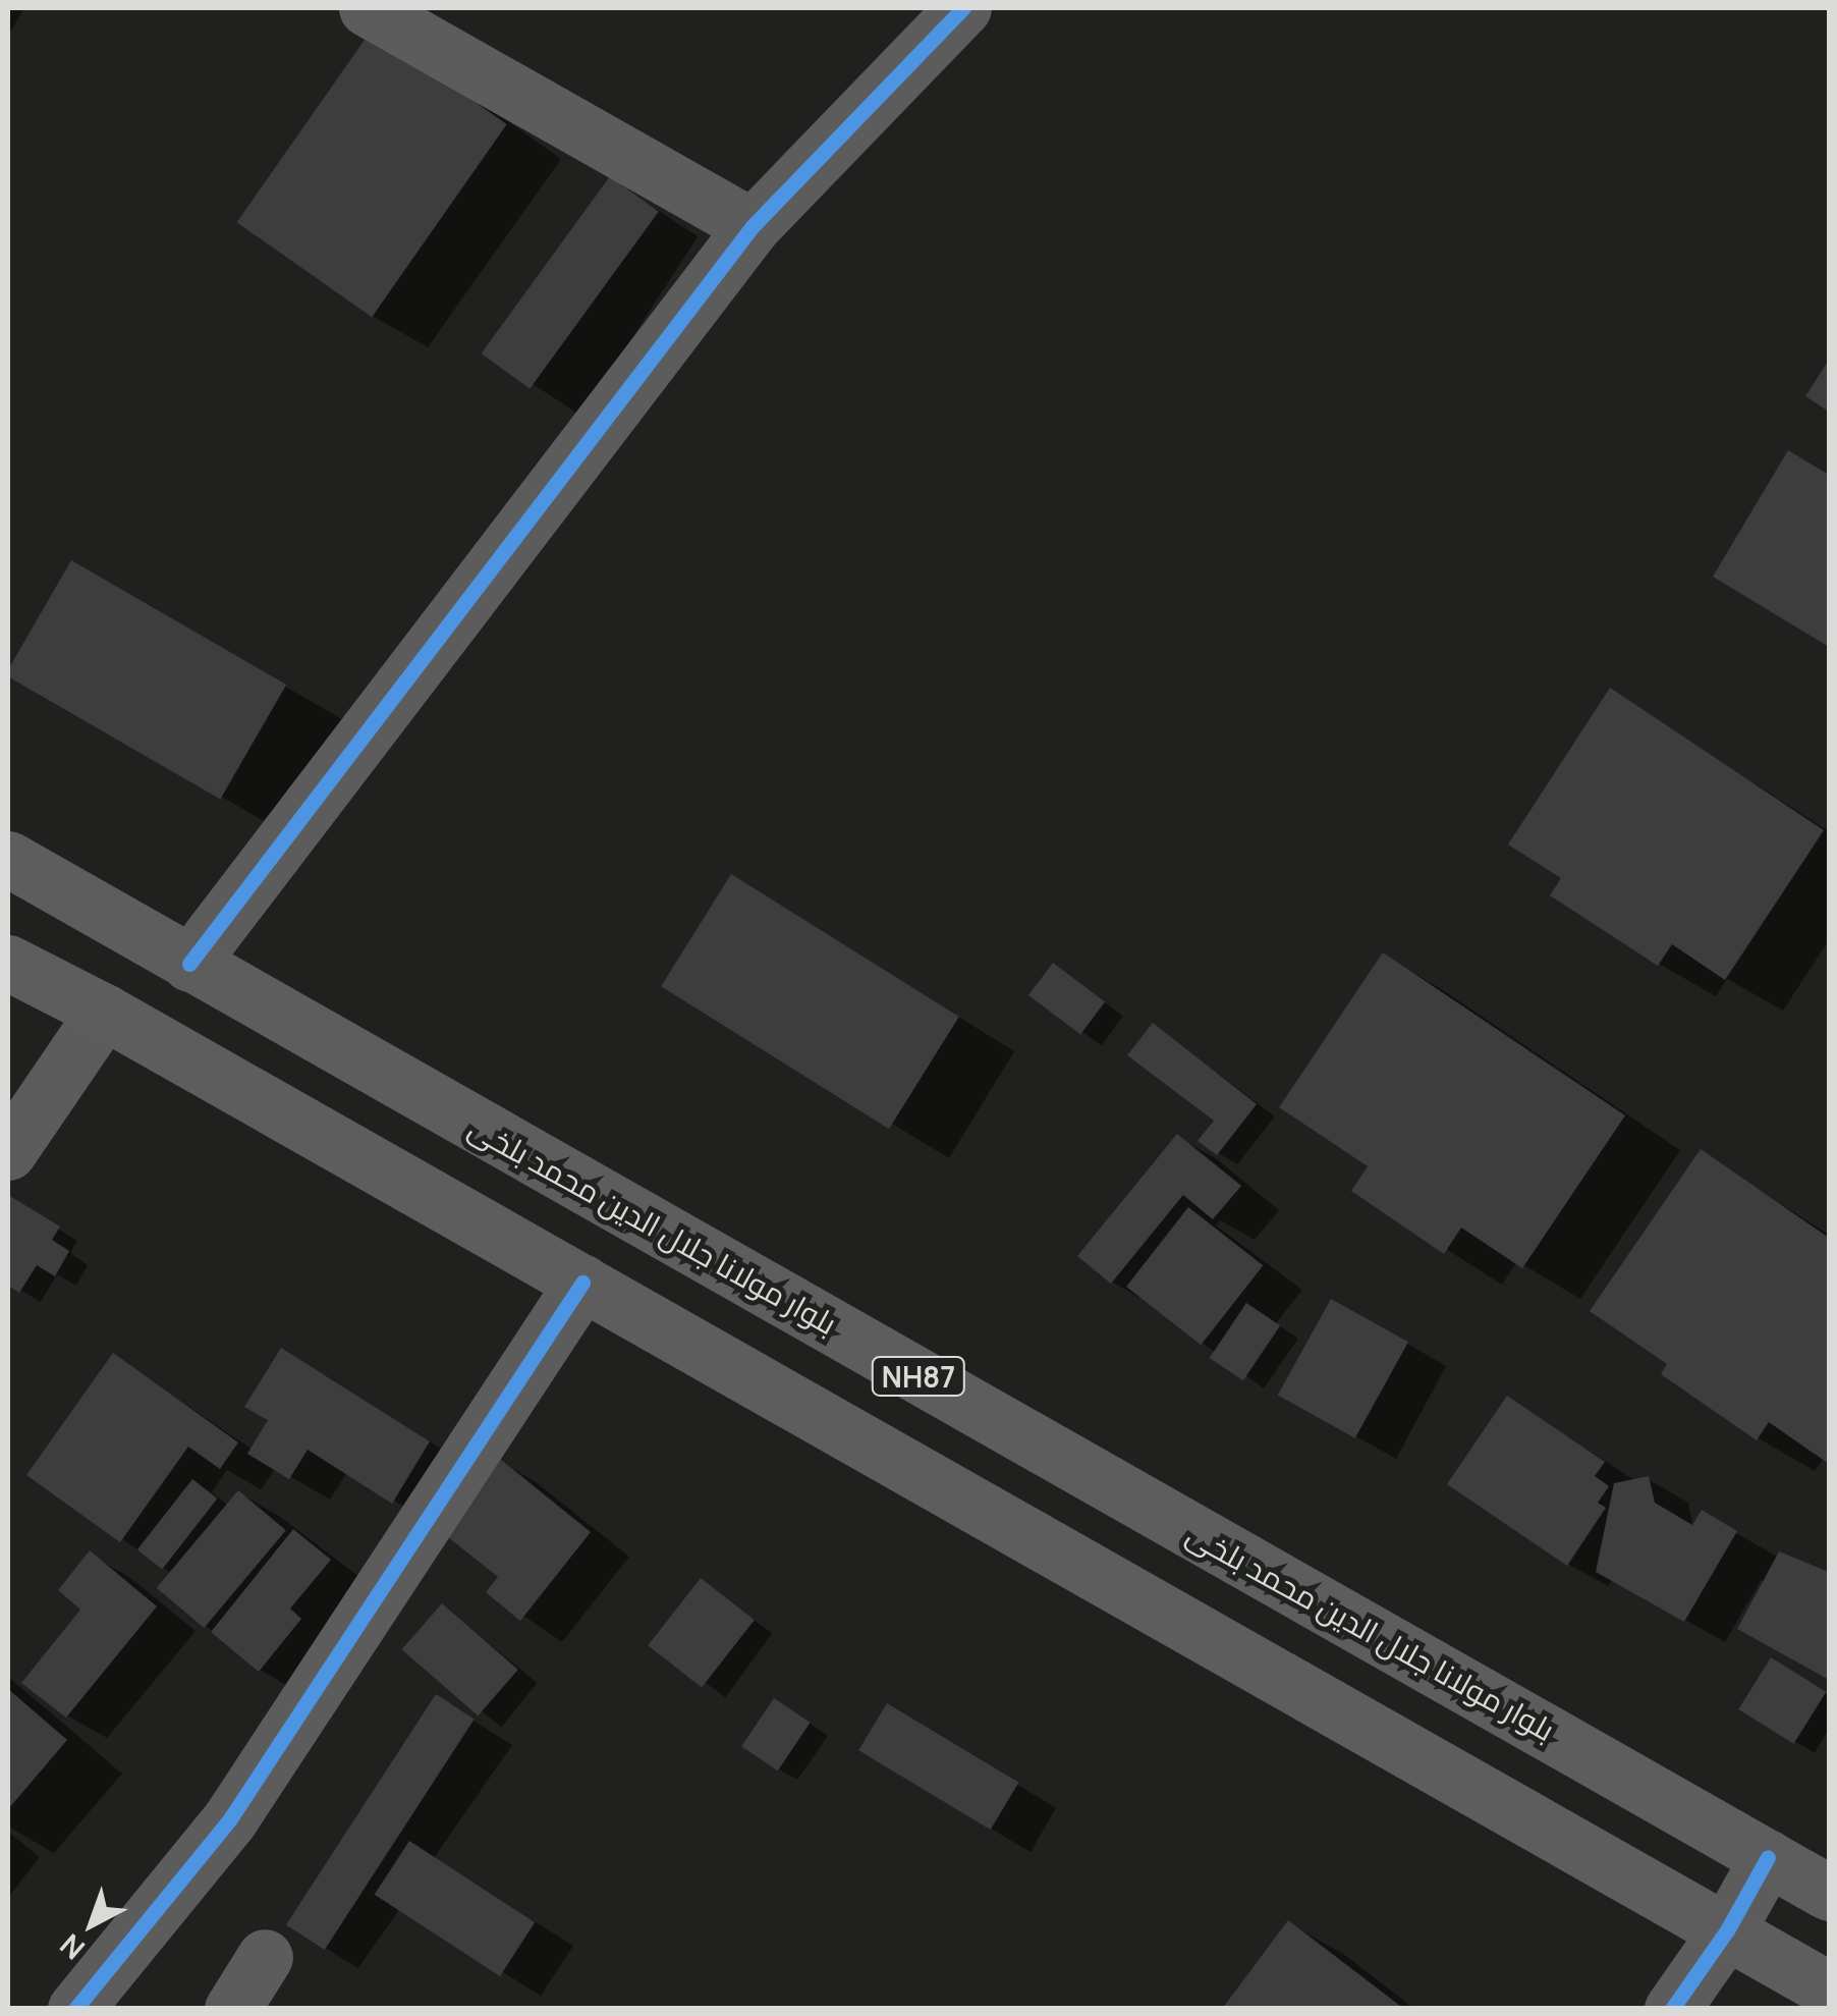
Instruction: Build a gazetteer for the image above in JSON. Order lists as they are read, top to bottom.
{
  "streets": {
    "main road": ["بلوار مولانا جلال الدین محمد بلخی", "NH87"]
  },
  "north": "bottom left"
}
